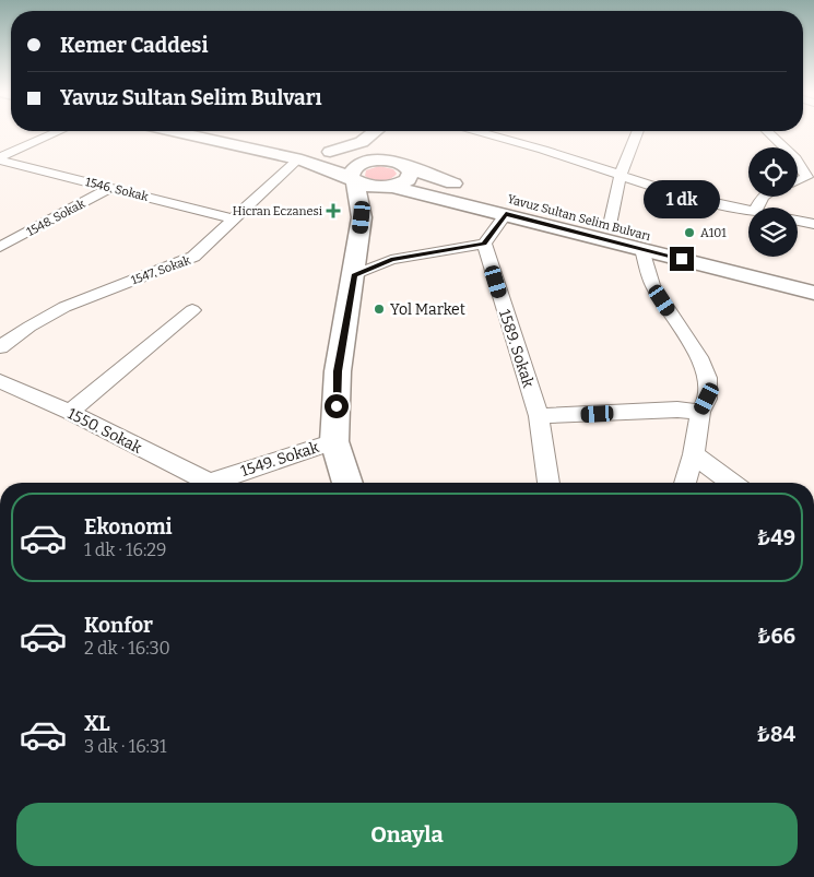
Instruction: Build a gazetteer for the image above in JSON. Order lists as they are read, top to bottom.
{
  "streets": {
    "main road": ["Yavuz Sultan Selim Bulvarı"],
    "street": [
      "1546. Sokak",
      "1548. Sokak",
      "1547. Sokak",
      "1589. Sokak",
      "1550. Sokak",
      "1549. Sokak"
    ]
  },
  "crossings": [
    ["1546. Sokak", "1548. Sokak"],
    ["1546. Sokak", "1547. Sokak"]
  ],
  "places": {
    "health": ["Hicran Eczanesi"],
    "other": ["A101", "Yol Market"]
  },
  "page": {
    "banner": ["Kemer Caddesi", "Yavuz Sultan Selim Bulvarı"],
    "bubble": "1 dk",
    "list": [
      {
        "name": "Ekonomi",
        "note": "1 dk · 16:29",
        "value": "₺49"
      },
      {
        "name": "Konfor",
        "note": "2 dk · 16:30",
        "value": "₺66"
      },
      {
        "name": "XL",
        "note": "3 dk · 16:31",
        "value": "₺84"
      }
    ],
    "buttons": "Onayla"
  }
}
